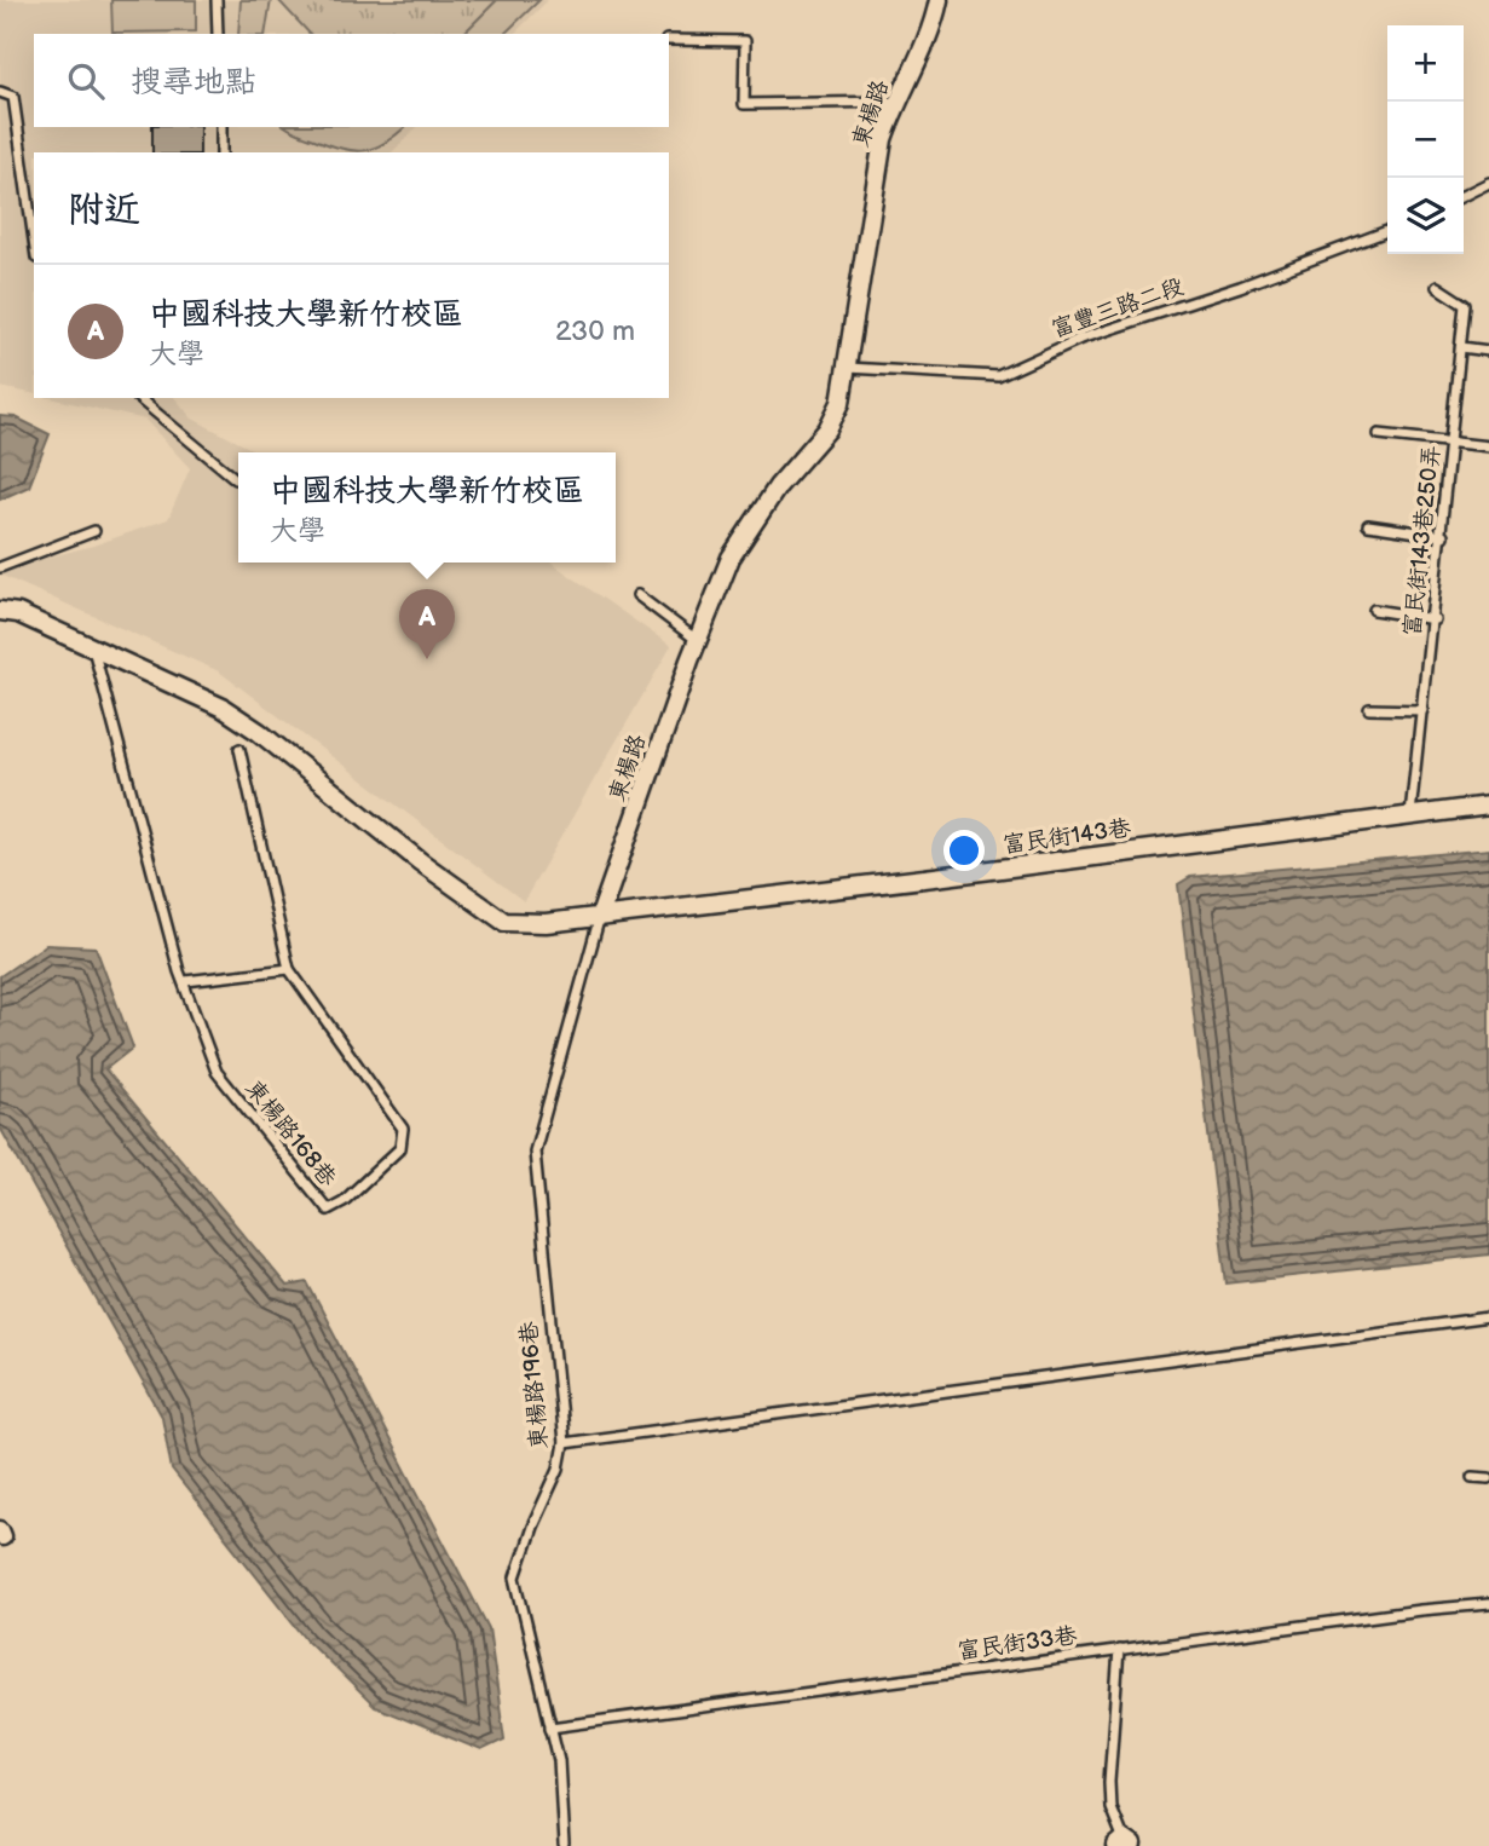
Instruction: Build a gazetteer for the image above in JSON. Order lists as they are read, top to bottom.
{
  "streets": {
    "street": ["東楊路", "富民街143巷"],
    "lane": [
      "富豐三路二段",
      "富民街143巷250弄",
      "東楊路168巷",
      "東楊路196巷",
      "富民街33巷"
    ]
  },
  "crossings": [
    ["東楊路", "富豐三路二段"],
    ["東楊路", "富民街143巷"],
    ["東楊路", "東楊路196巷"],
    ["富民街143巷250弄", "富民街143巷"],
    ["富民街143巷", "東楊路196巷"],
    ["東楊路196巷", "富民街33巷"]
  ],
  "page": {
    "map_buttons": ["+", "−"],
    "search": "搜尋地點",
    "heading": "附近",
    "list": [
      {
        "mark": "A",
        "name": "中國科技大學新竹校區",
        "note": "大學",
        "value": "230 m"
      }
    ],
    "popup": ["中國科技大學新竹校區", "大學"],
    "pins": "A"
  }
}
